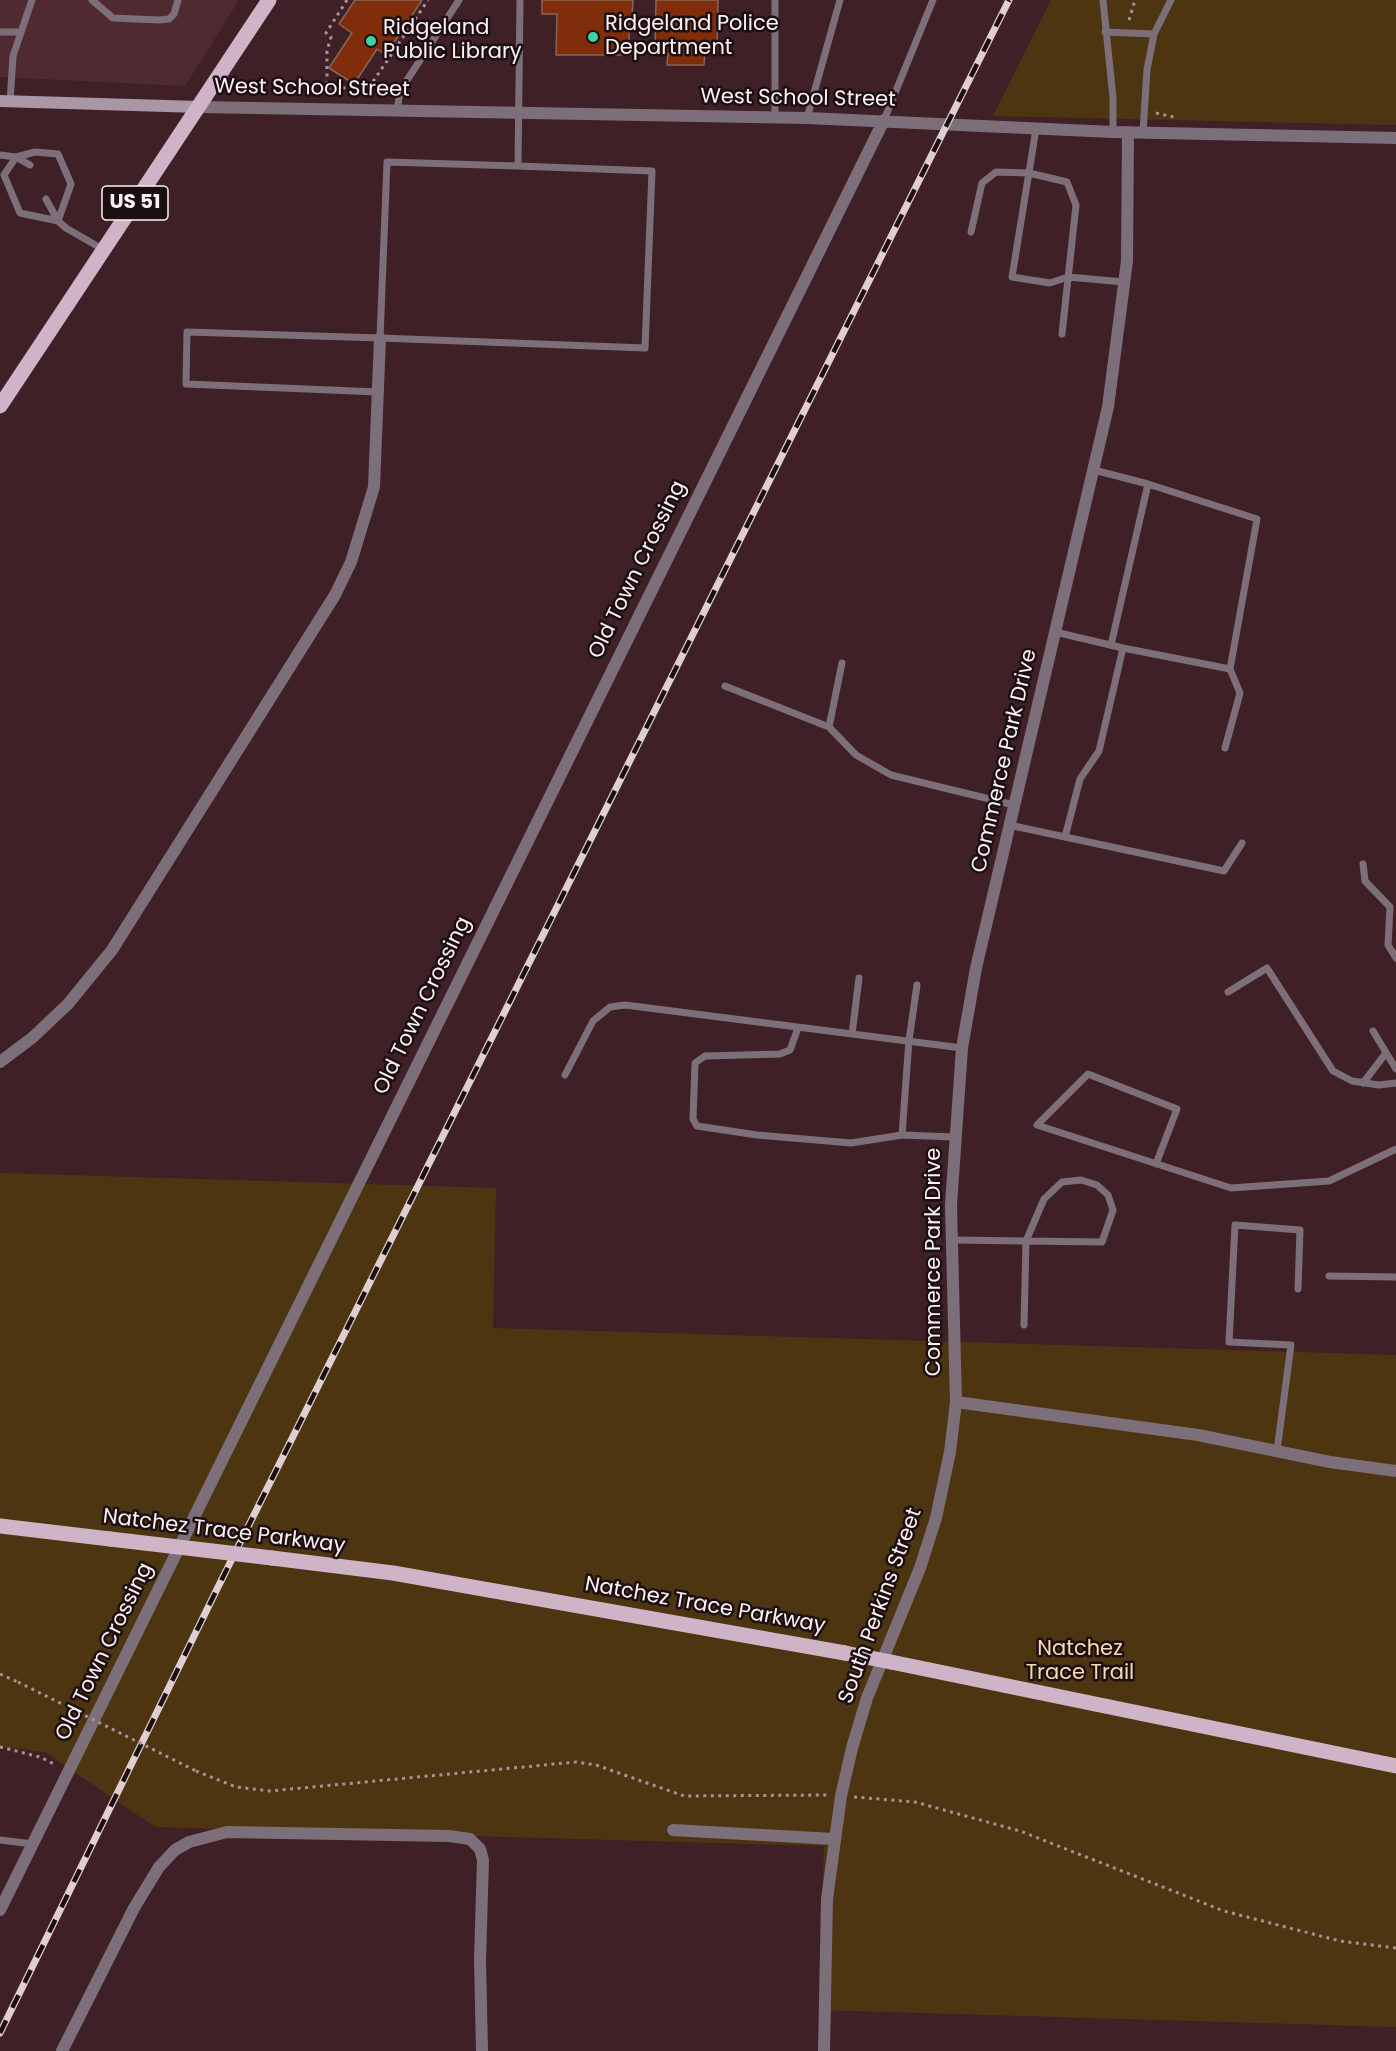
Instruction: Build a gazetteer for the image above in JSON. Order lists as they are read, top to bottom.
{
  "streets": {
    "main road": ["US 51", "Natchez Trace Parkway"],
    "street": [
      "West School Street",
      "Old Town Crossing",
      "Commerce Park Drive",
      "South Perkins Street"
    ]
  },
  "crossings": [
    ["West School Street", "US 51"],
    ["West School Street", "Old Town Crossing"],
    ["West School Street", "Commerce Park Drive"],
    ["Commerce Park Drive", "South Perkins Street"]
  ],
  "parks": ["Natchez Trace Trail"],
  "places": ["Ridgeland Police Department", "Ridgeland Public Library"]
}
